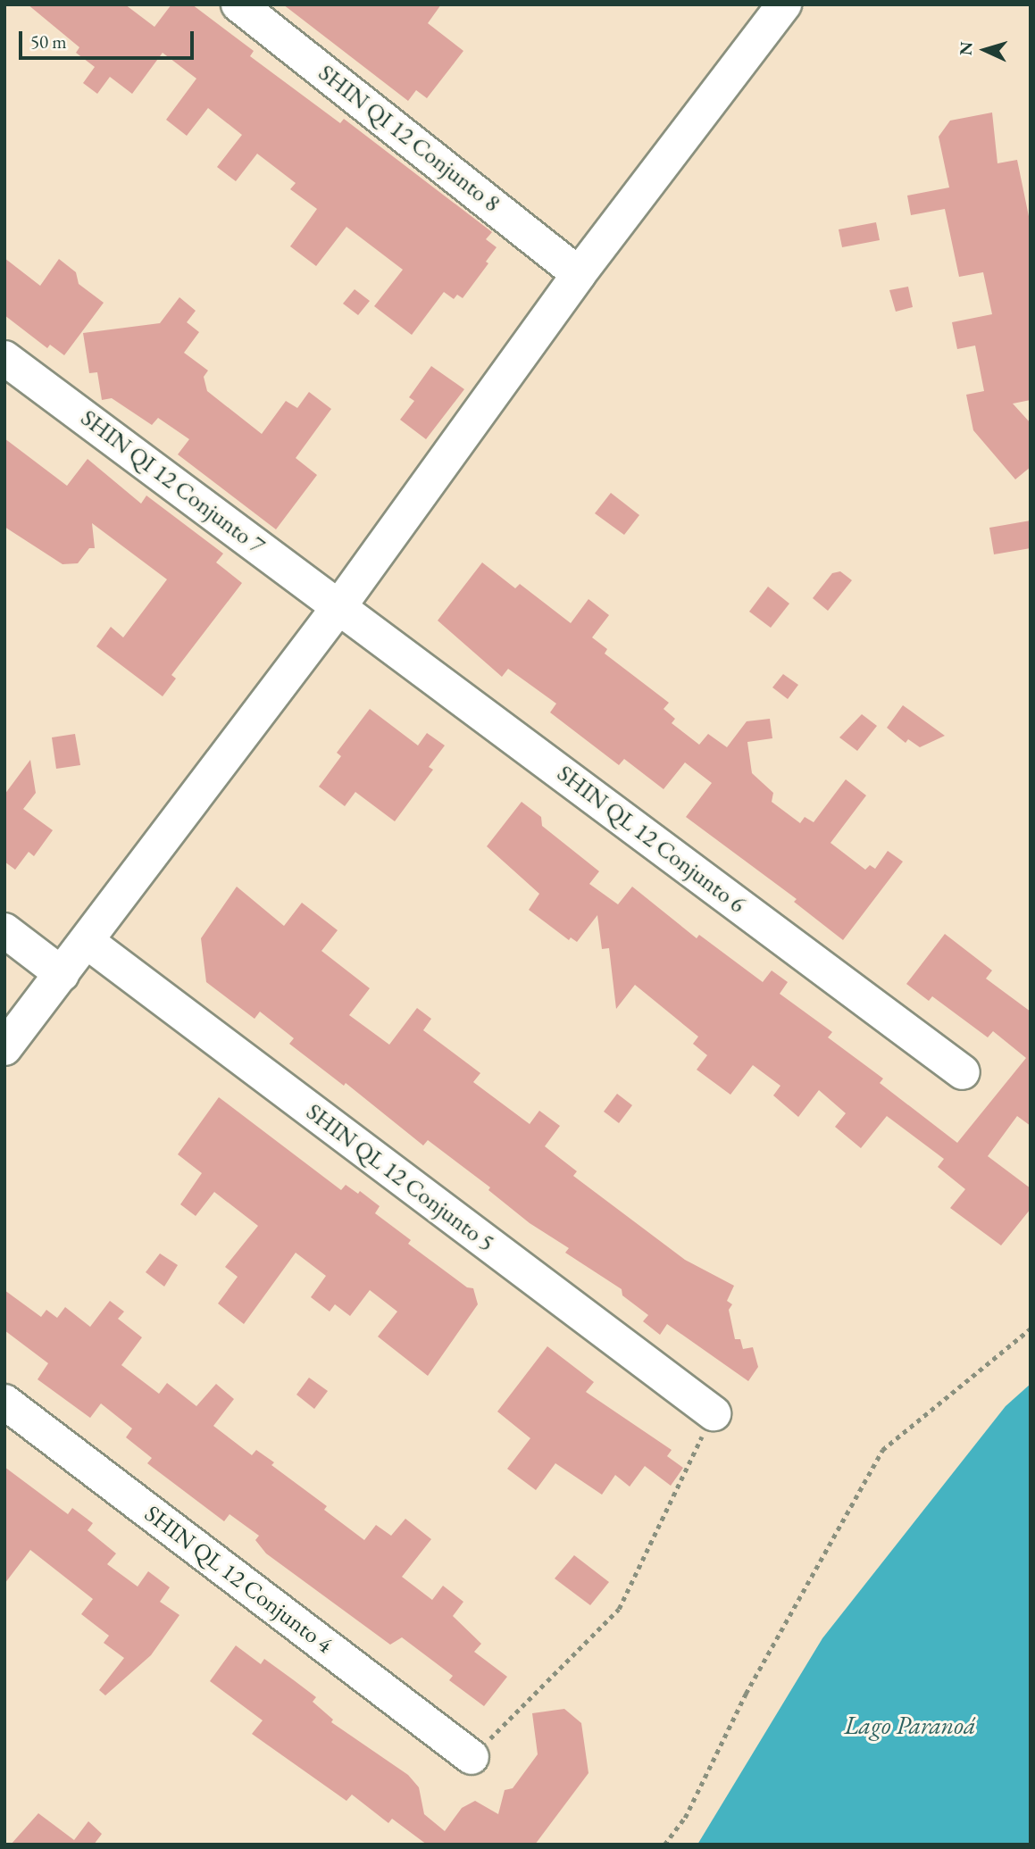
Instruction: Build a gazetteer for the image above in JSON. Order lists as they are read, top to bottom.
{
  "streets": {
    "street": [
      "SHIN QI 12 Conjunto 8",
      "SHIN QI 12 Conjunto 7",
      "SHIN QL 12 Conjunto 6",
      "SHIN QL 12 Conjunto 5",
      "SHIN QL 12 Conjunto 4"
    ]
  },
  "crossings": [
    ["SHIN QI 12 Conjunto 7", "SHIN QL 12 Conjunto 6"]
  ],
  "water": ["Lago Paranoá"],
  "scale_bar": "50 m",
  "north": "left"
}
